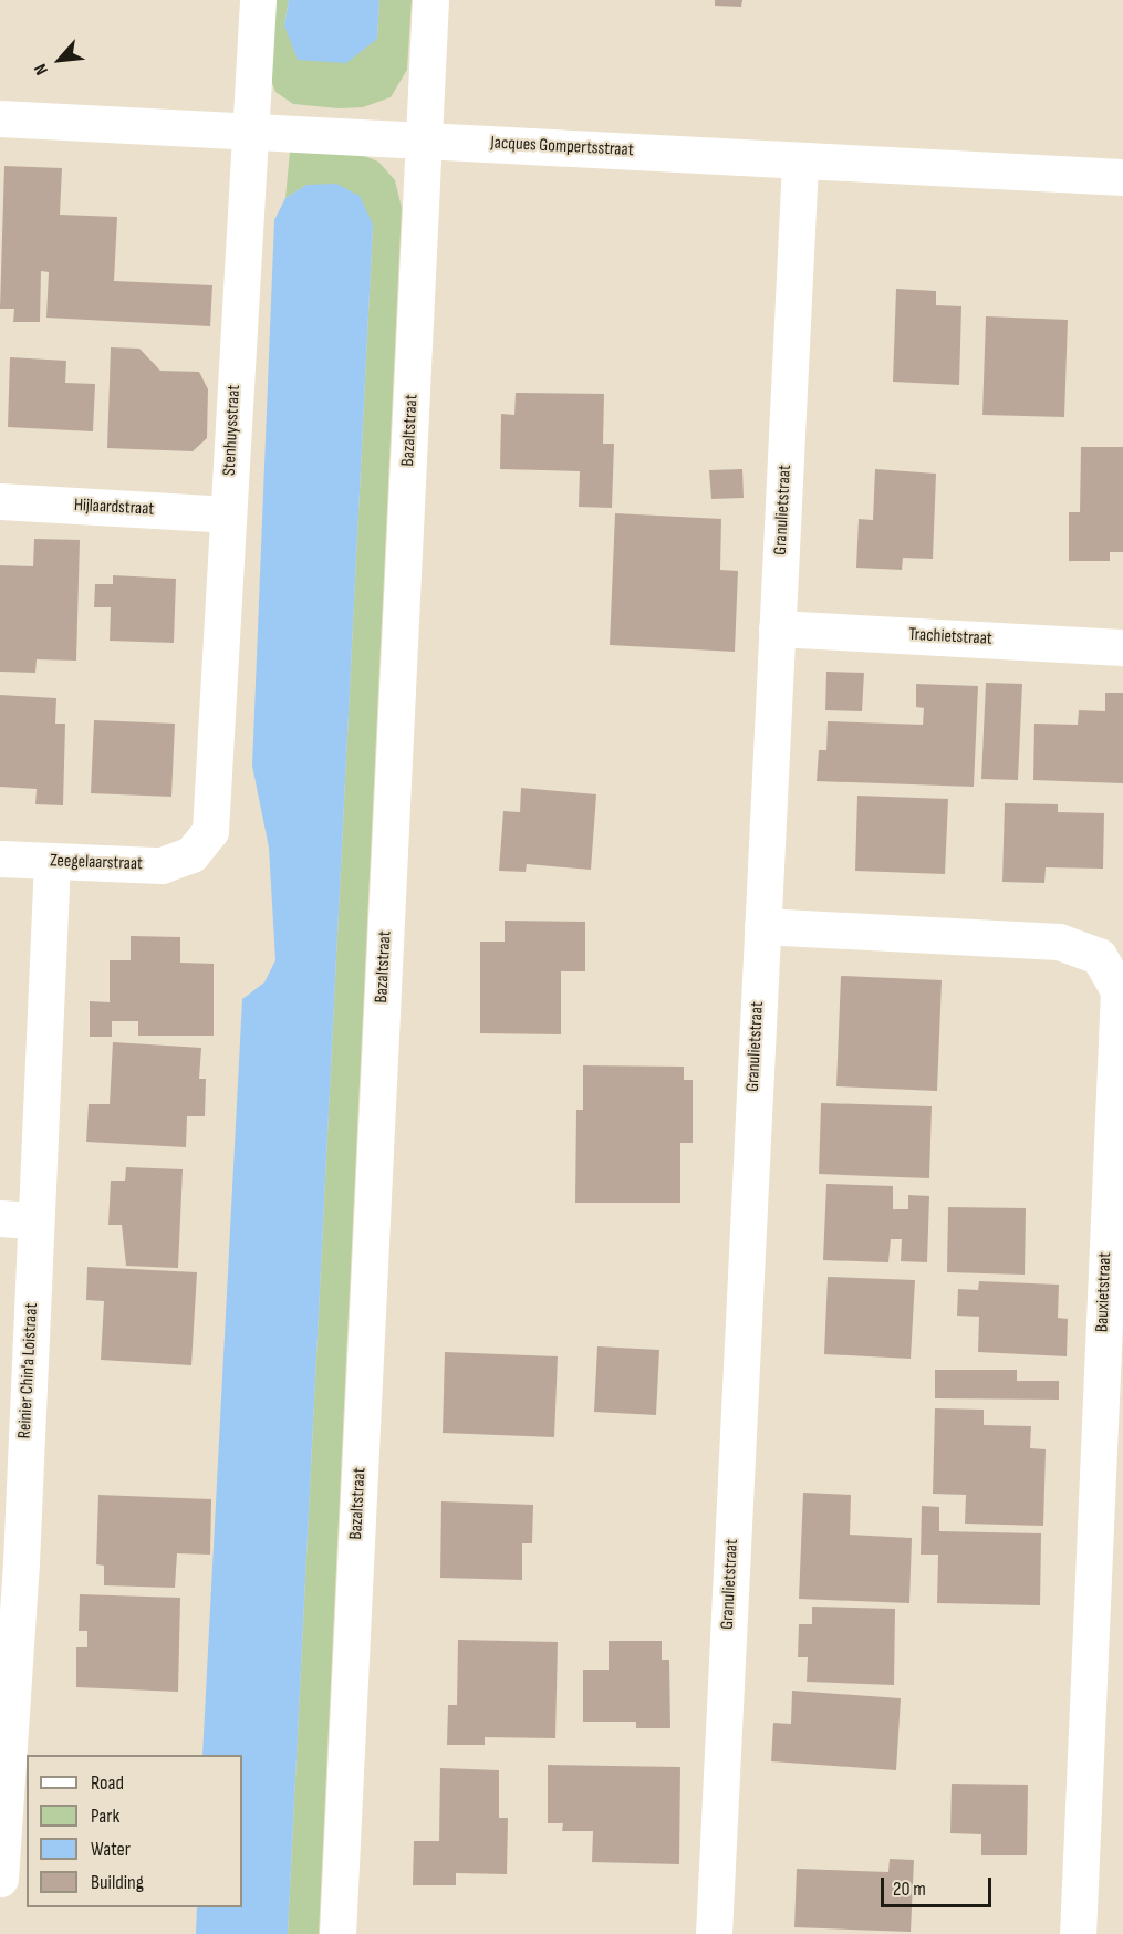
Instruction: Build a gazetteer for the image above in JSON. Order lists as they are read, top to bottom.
{
  "streets": {
    "street": [
      "Jacques Gompertsstraat",
      "Stenhuysstraat",
      "Bazaltstraat",
      "Hijlaardstraat",
      "Granulietstraat",
      "Trachietstraat",
      "Zeegelaarstraat",
      "Bauxietstraat",
      "Reinier Chin'a Loistraat"
    ]
  },
  "crossings": [
    ["Jacques Gompertsstraat", "Stenhuysstraat"],
    ["Jacques Gompertsstraat", "Bazaltstraat"],
    ["Jacques Gompertsstraat", "Granulietstraat"],
    ["Stenhuysstraat", "Hijlaardstraat"],
    ["Stenhuysstraat", "Zeegelaarstraat"],
    ["Granulietstraat", "Trachietstraat"],
    ["Granulietstraat", "Bauxietstraat"],
    ["Zeegelaarstraat", "Reinier Chin'a Loistraat"]
  ],
  "legend": [
    "Road",
    "Park",
    "Water",
    "Building"
  ],
  "scale_bar": "20 m",
  "north": "bottom left"
}
